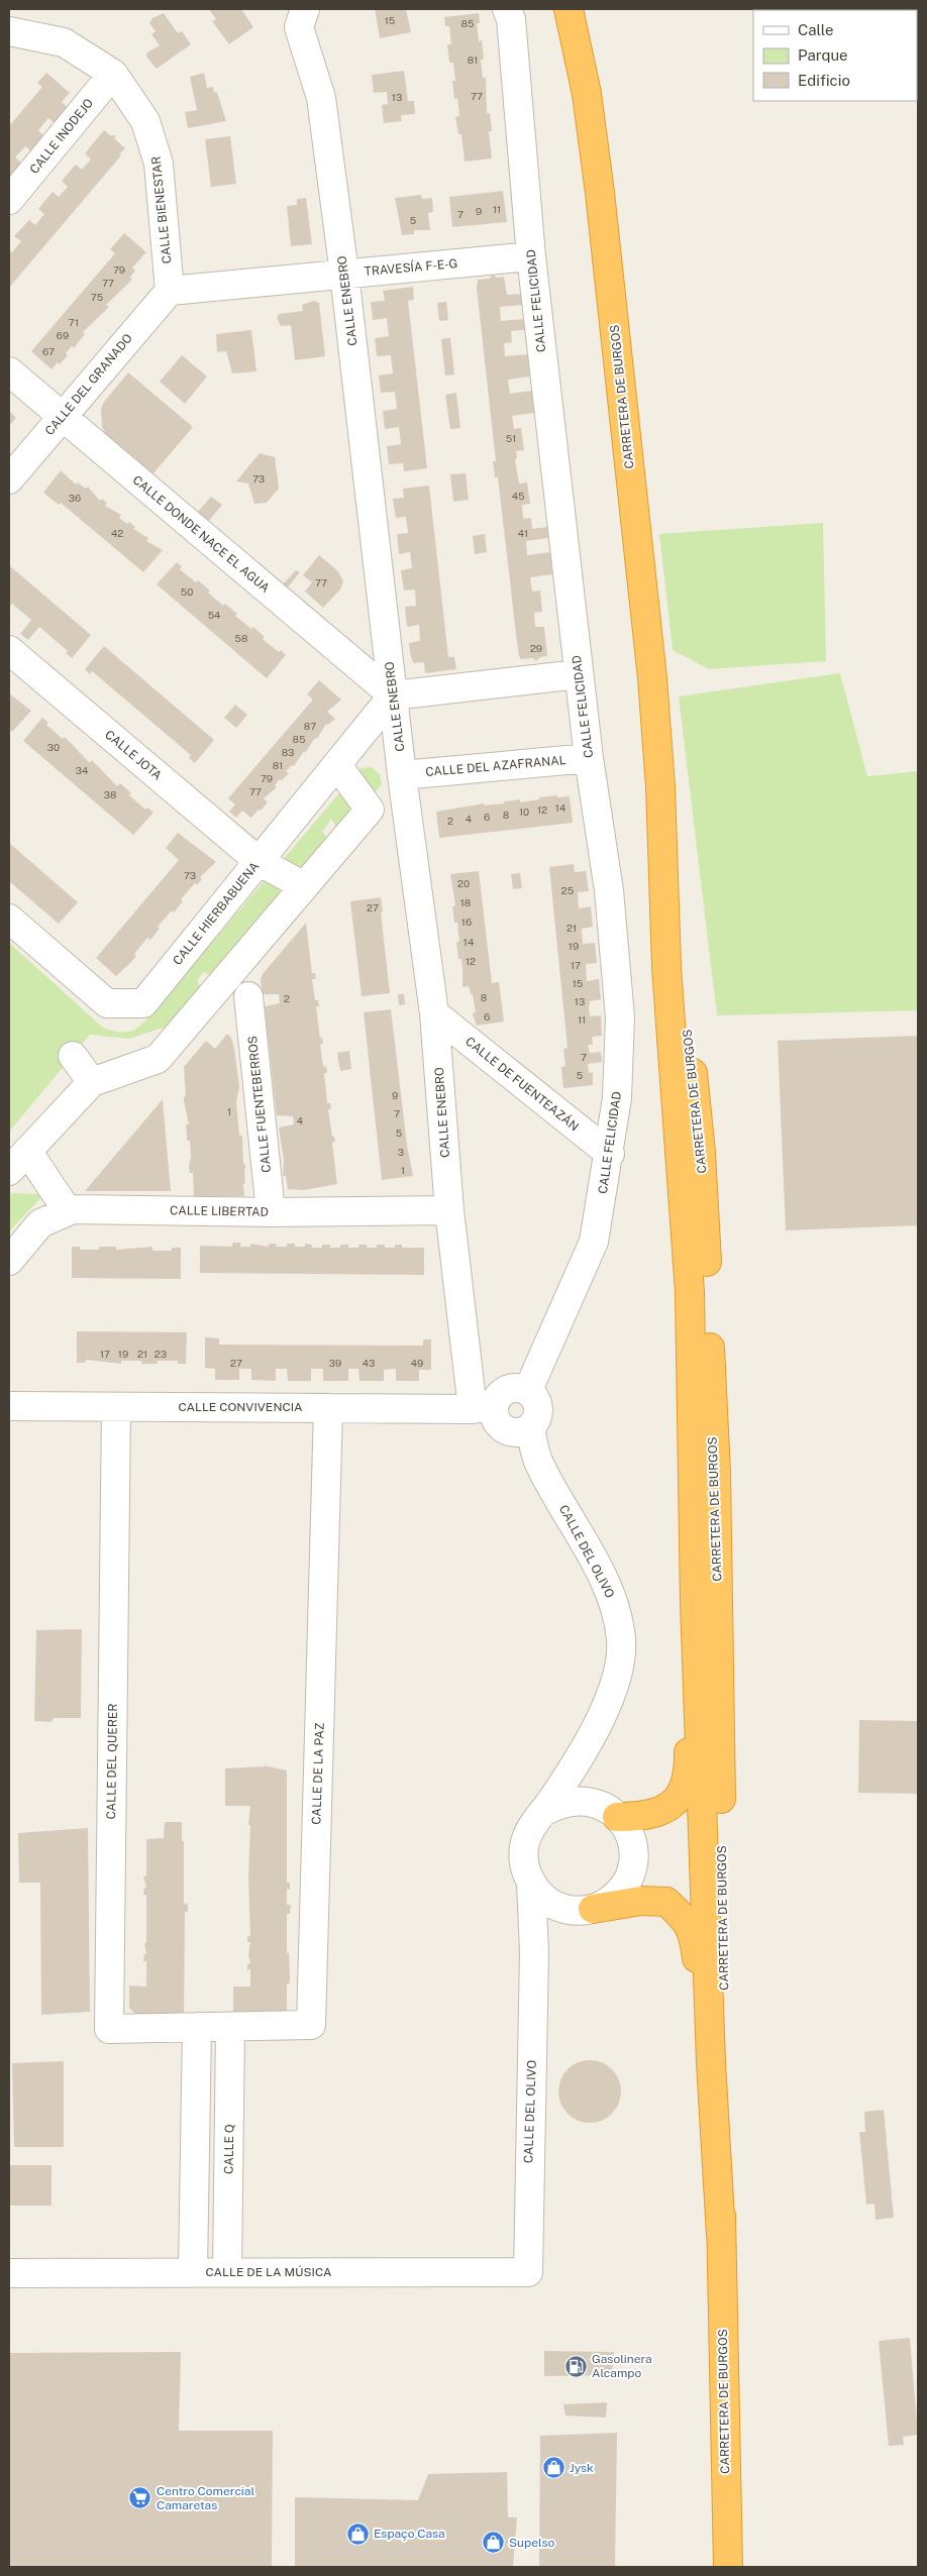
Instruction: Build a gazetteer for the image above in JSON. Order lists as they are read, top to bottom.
{
  "streets": {
    "highway": ["CARRETERA DE BURGOS"],
    "street": [
      "CALLE INODEJO",
      "CALLE BIENESTAR",
      "TRAVESÍA F-E-G",
      "CALLE ENEBRO",
      "CALLE FELICIDAD",
      "CALLE DEL GRANADO",
      "CALLE DONDE NACE EL AGUA",
      "CALLE JOTA",
      "CALLE DEL AZAFRANAL",
      "CALLE HIERBABUENA",
      "CALLE DE FUENTEAZÁN",
      "CALLE FUENTEBERROS",
      "CALLE LIBERTAD",
      "CALLE CONVIVENCIA",
      "CALLE DEL OLIVO",
      "CALLE DEL QUERER",
      "CALLE DE LA PAZ",
      "CALLE Q",
      "CALLE DE LA MÚSICA"
    ]
  },
  "crossings": [
    ["CALLE INODEJO", "CALLE BIENESTAR"],
    ["CALLE BIENESTAR", "TRAVESÍA F-E-G"],
    ["CALLE BIENESTAR", "CALLE DEL GRANADO"],
    ["TRAVESÍA F-E-G", "CALLE ENEBRO"],
    ["TRAVESÍA F-E-G", "CALLE FELICIDAD"],
    ["TRAVESÍA F-E-G", "CALLE DEL GRANADO"],
    ["CALLE ENEBRO", "CALLE FELICIDAD"],
    ["CALLE ENEBRO", "CALLE DONDE NACE EL AGUA"],
    ["CALLE ENEBRO", "CALLE DEL AZAFRANAL"],
    ["CALLE ENEBRO", "CALLE HIERBABUENA"],
    ["CALLE ENEBRO", "CALLE DE FUENTEAZÁN"],
    ["CALLE ENEBRO", "CALLE LIBERTAD"],
    ["CALLE ENEBRO", "CALLE CONVIVENCIA"],
    ["CALLE ENEBRO", "CALLE DEL OLIVO"],
    ["CALLE FELICIDAD", "CALLE DEL AZAFRANAL"],
    ["CALLE FELICIDAD", "CALLE DE FUENTEAZÁN"],
    ["CALLE FELICIDAD", "CALLE CONVIVENCIA"],
    ["CALLE FELICIDAD", "CALLE DEL OLIVO"],
    ["CALLE DEL GRANADO", "CALLE DONDE NACE EL AGUA"],
    ["CALLE DONDE NACE EL AGUA", "CALLE HIERBABUENA"],
    ["CALLE JOTA", "CALLE HIERBABUENA"],
    ["CALLE FUENTEBERROS", "CALLE LIBERTAD"],
    ["CALLE CONVIVENCIA", "CALLE DEL OLIVO"],
    ["CALLE CONVIVENCIA", "CALLE DEL QUERER"],
    ["CALLE CONVIVENCIA", "CALLE DE LA PAZ"],
    ["CALLE DEL OLIVO", "CALLE DE LA MÚSICA"],
    ["CALLE DEL QUERER", "CALLE DE LA PAZ"],
    ["CALLE DE LA PAZ", "CALLE Q"],
    ["CALLE Q", "CALLE DE LA MÚSICA"]
  ],
  "places": {
    "fuel station": ["Gasolinera Alcampo"],
    "shop": ["Jysk", "Espaço Casa", "Supelso"],
    "supermarket": ["Centro Comercial Camaretas"]
  },
  "house_numbers": [
    "15",
    "85",
    "81",
    "77",
    "13",
    "11",
    "9",
    "7",
    "5",
    "79",
    "77",
    "75",
    "71",
    "69",
    "67",
    "51",
    "73",
    "45",
    "36",
    "42",
    "41",
    "77",
    "50",
    "54",
    "58",
    "29",
    "87",
    "85",
    "30",
    "83",
    "81",
    "34",
    "79",
    "77",
    "38",
    "14",
    "12",
    "10",
    "8",
    "6",
    "4",
    "2",
    "73",
    "20",
    "25",
    "18",
    "27",
    "16",
    "21",
    "14",
    "19",
    "12",
    "17",
    "15",
    "8",
    "2",
    "13",
    "6",
    "11",
    "7",
    "5",
    "9",
    "1",
    "7",
    "4",
    "5",
    "3",
    "1",
    "17",
    "19",
    "21",
    "23",
    "27",
    "39",
    "43",
    "49"
  ],
  "legend": ["Calle", "Parque", "Edificio"]
}
